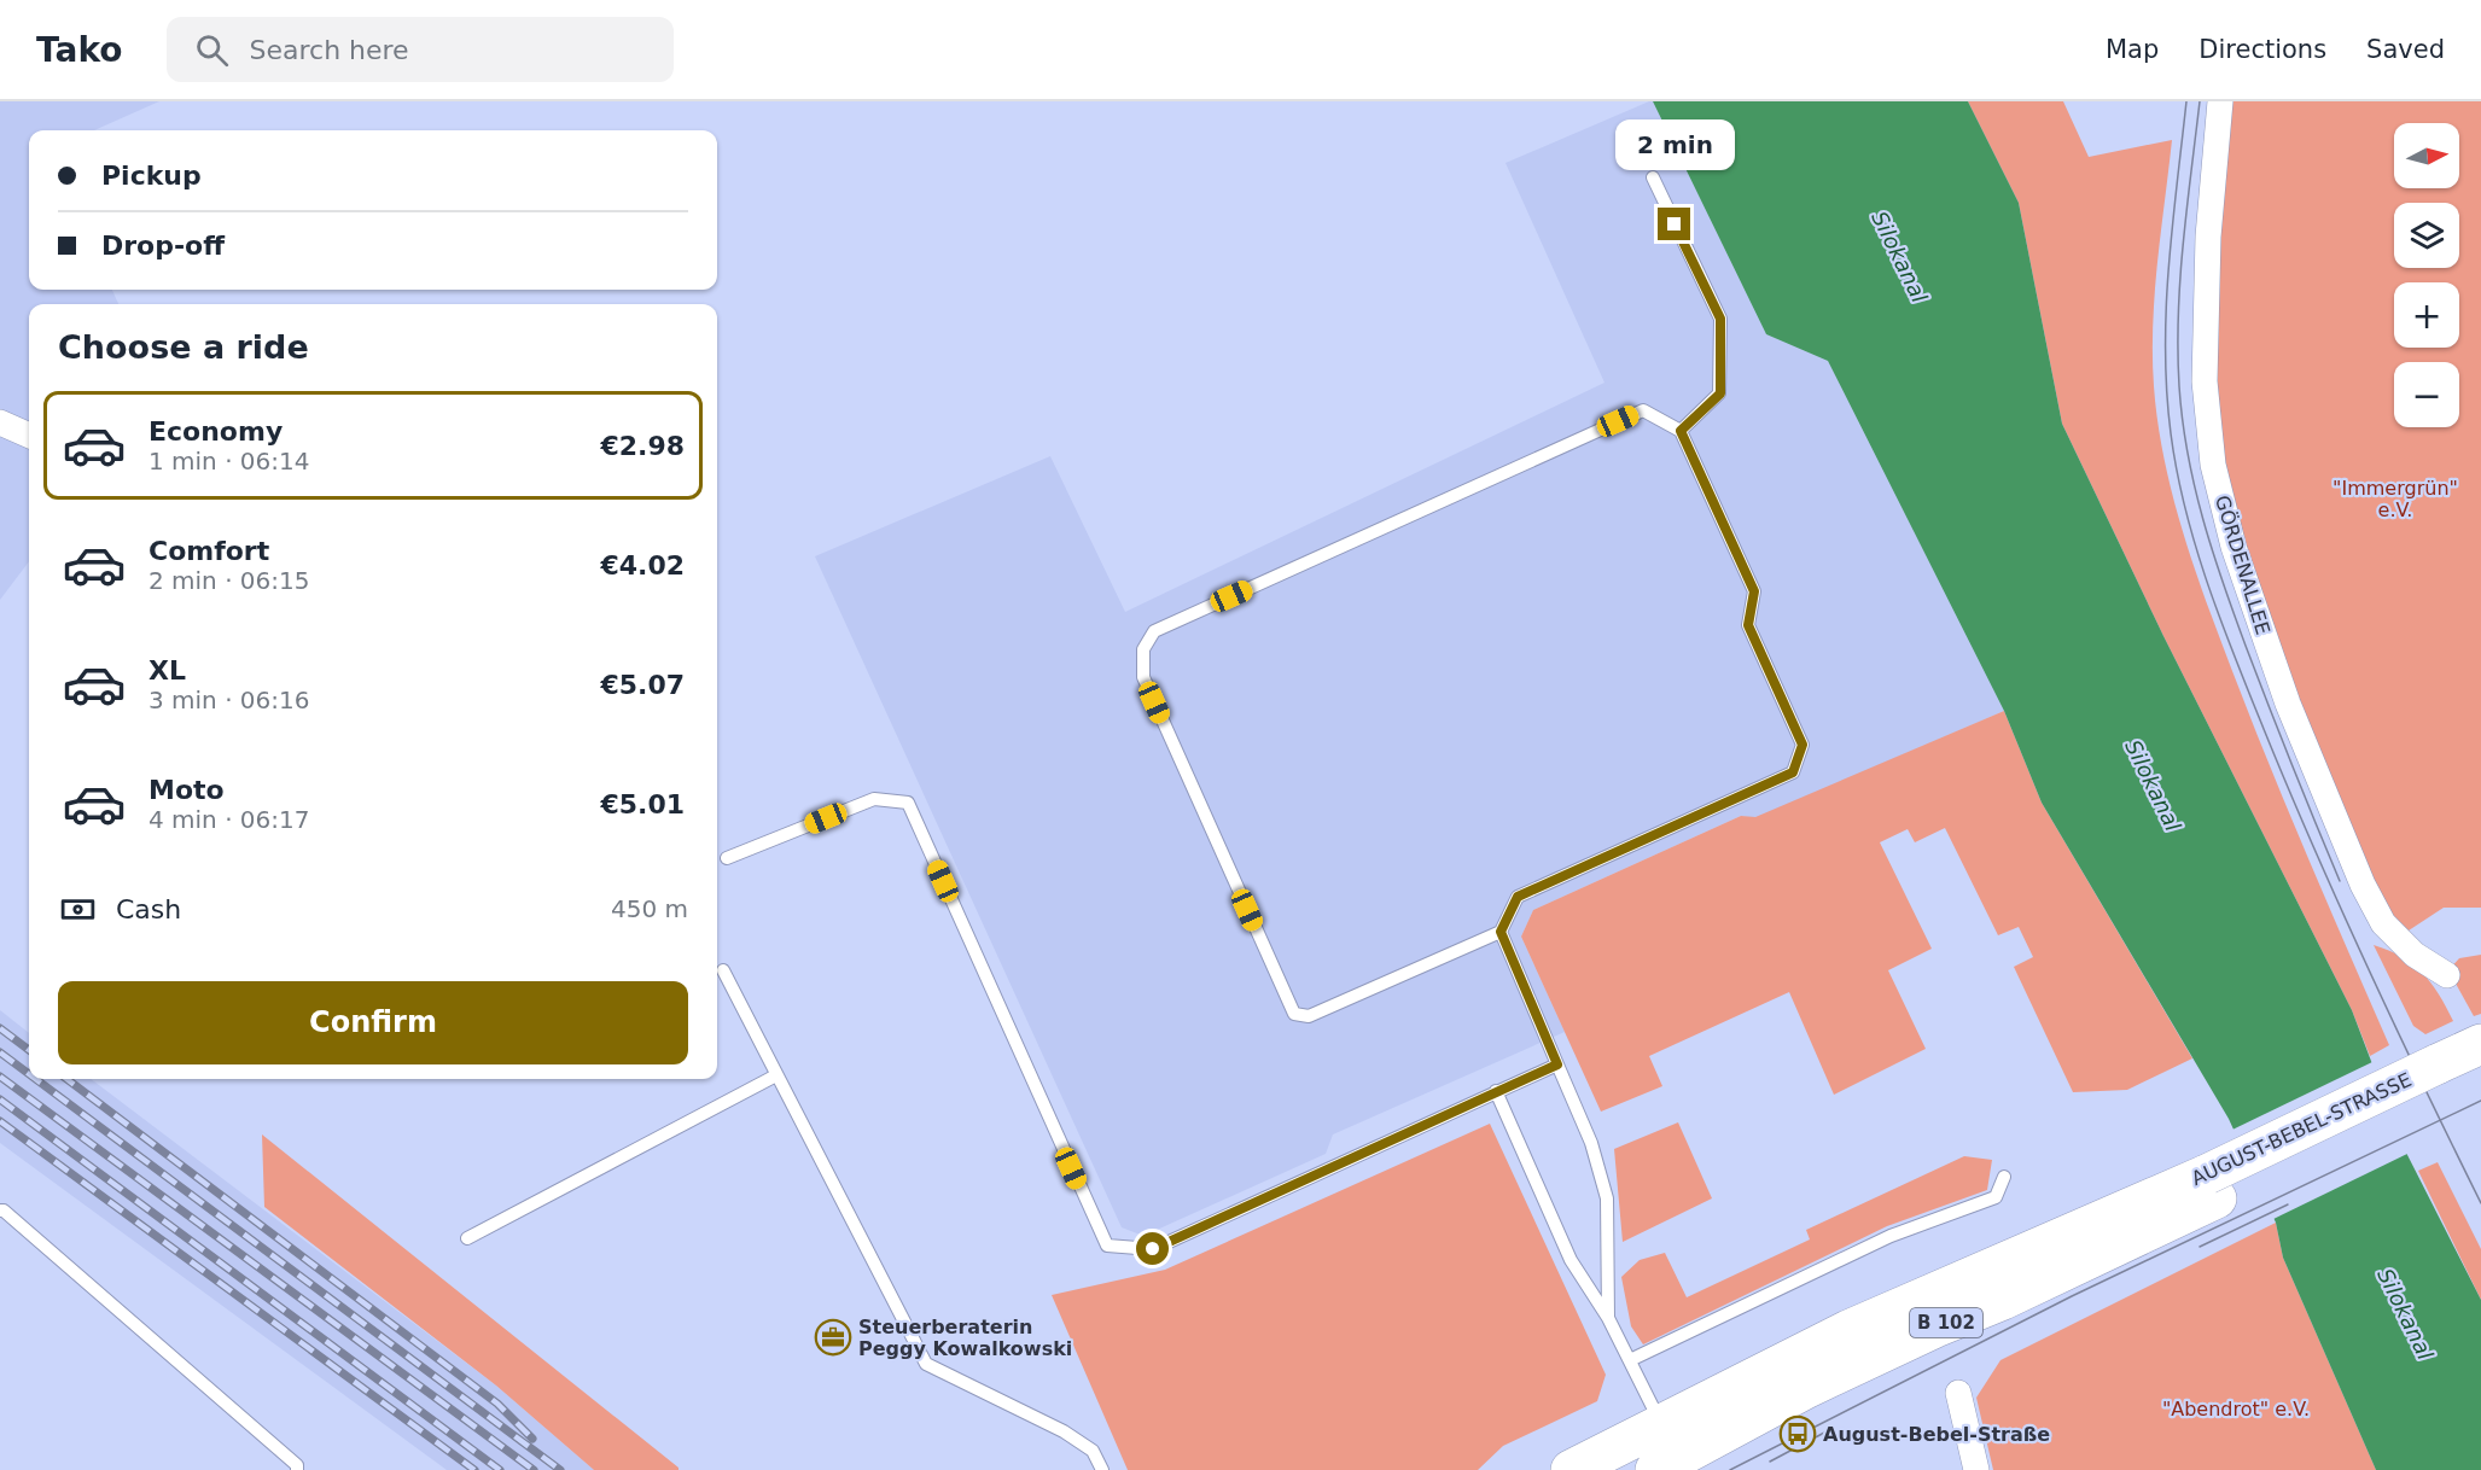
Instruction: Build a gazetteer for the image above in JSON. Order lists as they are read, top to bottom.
{
  "streets": {
    "main road": ["AUGUST-BEBEL-STRASSE", "B 102"],
    "street": ["GÖRDENALLEE"]
  },
  "water": ["Silokanal"],
  "parks": ["\"Immergrün\" e.V.", "\"Abendrot\" e.V."],
  "places": {
    "office": ["Steuerberaterin Peggy Kowalkowski"],
    "bus stop": ["August-Bebel-Straße"]
  },
  "north": "right",
  "page": {
    "header": "Tako",
    "search": "Search here",
    "nav": ["Map", "Directions", "Saved"],
    "bubble": "2 min",
    "map_buttons": ["+", "−"],
    "banner": ["Pickup", "Drop-off"],
    "heading": "Choose a ride",
    "list": [
      {
        "name": "Economy",
        "note": "1 min · 06:14",
        "value": "€2.98"
      },
      {
        "name": "Comfort",
        "note": "2 min · 06:15",
        "value": "€4.02"
      },
      {
        "name": "XL",
        "note": "3 min · 06:16",
        "value": "€5.07"
      },
      {
        "name": "Moto",
        "note": "4 min · 06:17",
        "value": "€5.01"
      }
    ],
    "pay": ["Cash", "450 m"],
    "buttons": "Confirm"
  }
}
